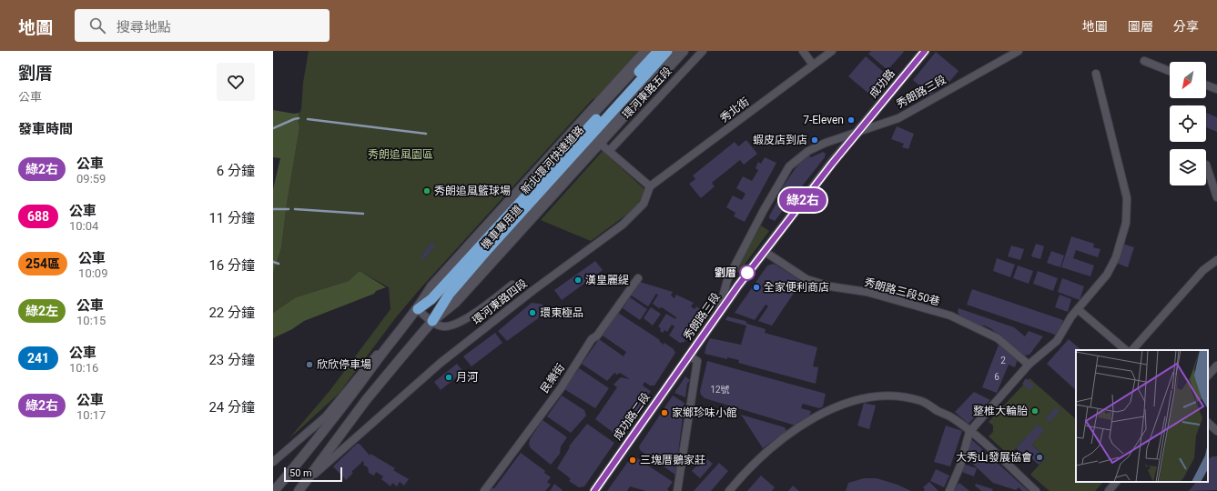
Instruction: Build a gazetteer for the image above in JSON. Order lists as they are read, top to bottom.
{
  "streets": {
    "highway": ["新北環河快速道路"],
    "street": [
      "成功路",
      "秀朗路三段",
      "環河東路五段",
      "秀北街",
      "秀朗路三段50巷",
      "環河東路四段",
      "民樂街",
      "成功路二段"
    ]
  },
  "crossings": [
    ["成功路", "秀朗路三段"],
    ["秀朗路三段", "秀朗路三段50巷"],
    ["秀朗路三段", "成功路二段"],
    ["環河東路五段", "新北環河快速道路"],
    ["秀北街", "環河東路四段"],
    ["新北環河快速道路", "環河東路四段"]
  ],
  "parks": ["秀朗追風園區"],
  "places": [
    "7-Eleven",
    "蝦皮店到店",
    "秀朗追風籃球場",
    "劉厝",
    "漢皇麗緹",
    "全家便利商店",
    "環東極品",
    "欣欣停車場",
    "月河",
    "整椎大輪胎",
    "家鄉珍味小館",
    "大秀山發展協會",
    "三塊厝鵝家莊"
  ],
  "lines": ["bus line 綠2右"],
  "house_numbers": ["2", "6", "12號"],
  "scale_bar": "50 m",
  "north": "bottom left",
  "page": {
    "header": "地圖",
    "search": "搜尋地點",
    "nav": ["地圖", "圖層", "分享"],
    "heading": [
      ["劉厝", "公車"],
      "發車時間"
    ],
    "on_map": "綠2右",
    "list": [
      {
        "mark": "綠2右",
        "name": "公車",
        "note": "09:59",
        "value": "6 分鐘"
      },
      {
        "mark": "688",
        "name": "公車",
        "note": "10:04",
        "value": "11 分鐘"
      },
      {
        "mark": "254區",
        "name": "公車",
        "note": "10:09",
        "value": "16 分鐘"
      },
      {
        "mark": "綠2左",
        "name": "公車",
        "note": "10:15",
        "value": "22 分鐘"
      },
      {
        "mark": "241",
        "name": "公車",
        "note": "10:16",
        "value": "23 分鐘"
      },
      {
        "mark": "綠2右",
        "name": "公車",
        "note": "10:17",
        "value": "24 分鐘"
      }
    ],
    "scale": "50 m"
  }
}
